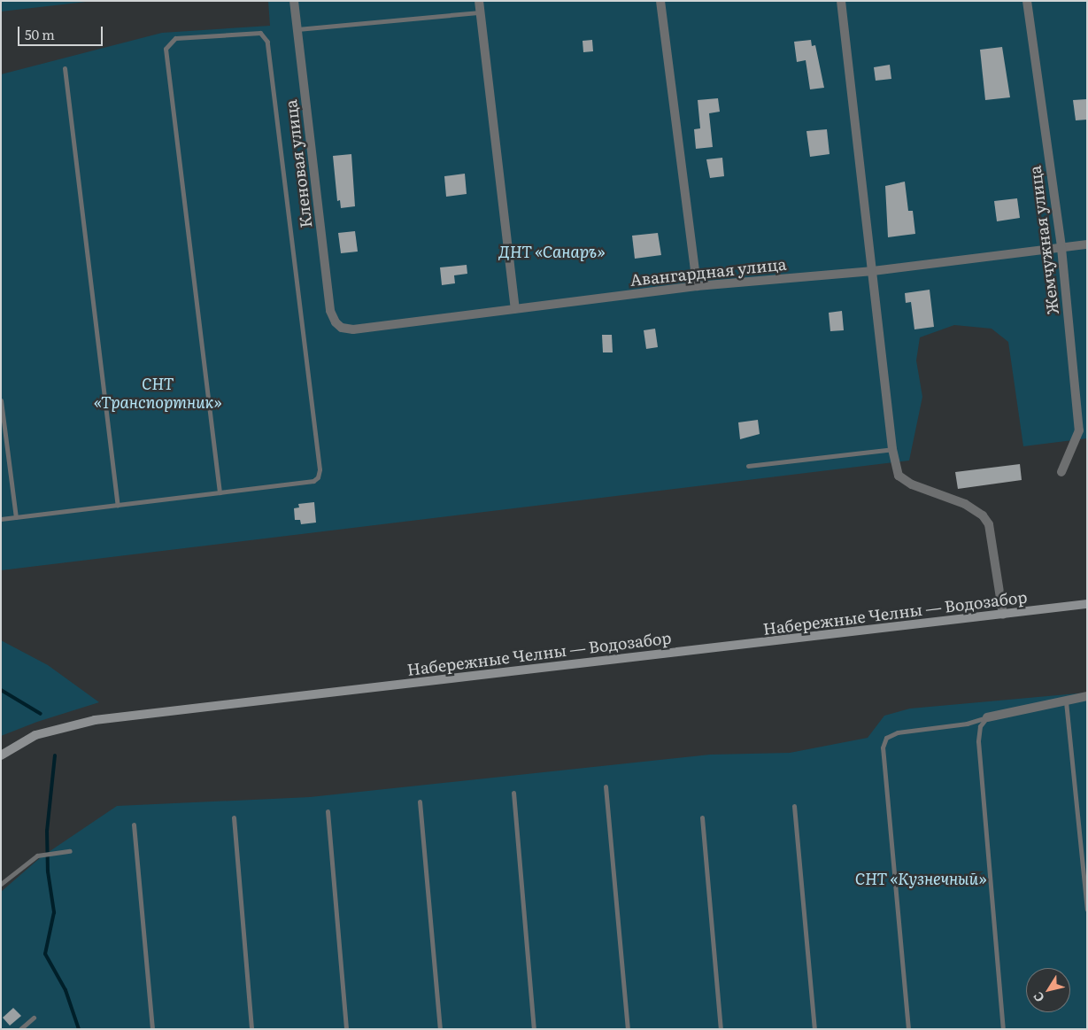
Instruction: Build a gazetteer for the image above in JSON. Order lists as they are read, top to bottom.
{
  "streets": {
    "main road": ["Набережные Челны — Водозабор"],
    "street": ["Кленовая улица", "Жемчужная улица", "Авангардная улица"]
  },
  "crossings": [
    ["Кленовая улица", "Авангардная улица"],
    ["Жемчужная улица", "Авангардная улица"]
  ],
  "parks": ["ДНТ «Санаръ»", "СНТ «Транспортник»", "СНТ «Кузнечный»"],
  "scale_bar": "50 m",
  "north": "bottom left"
}
